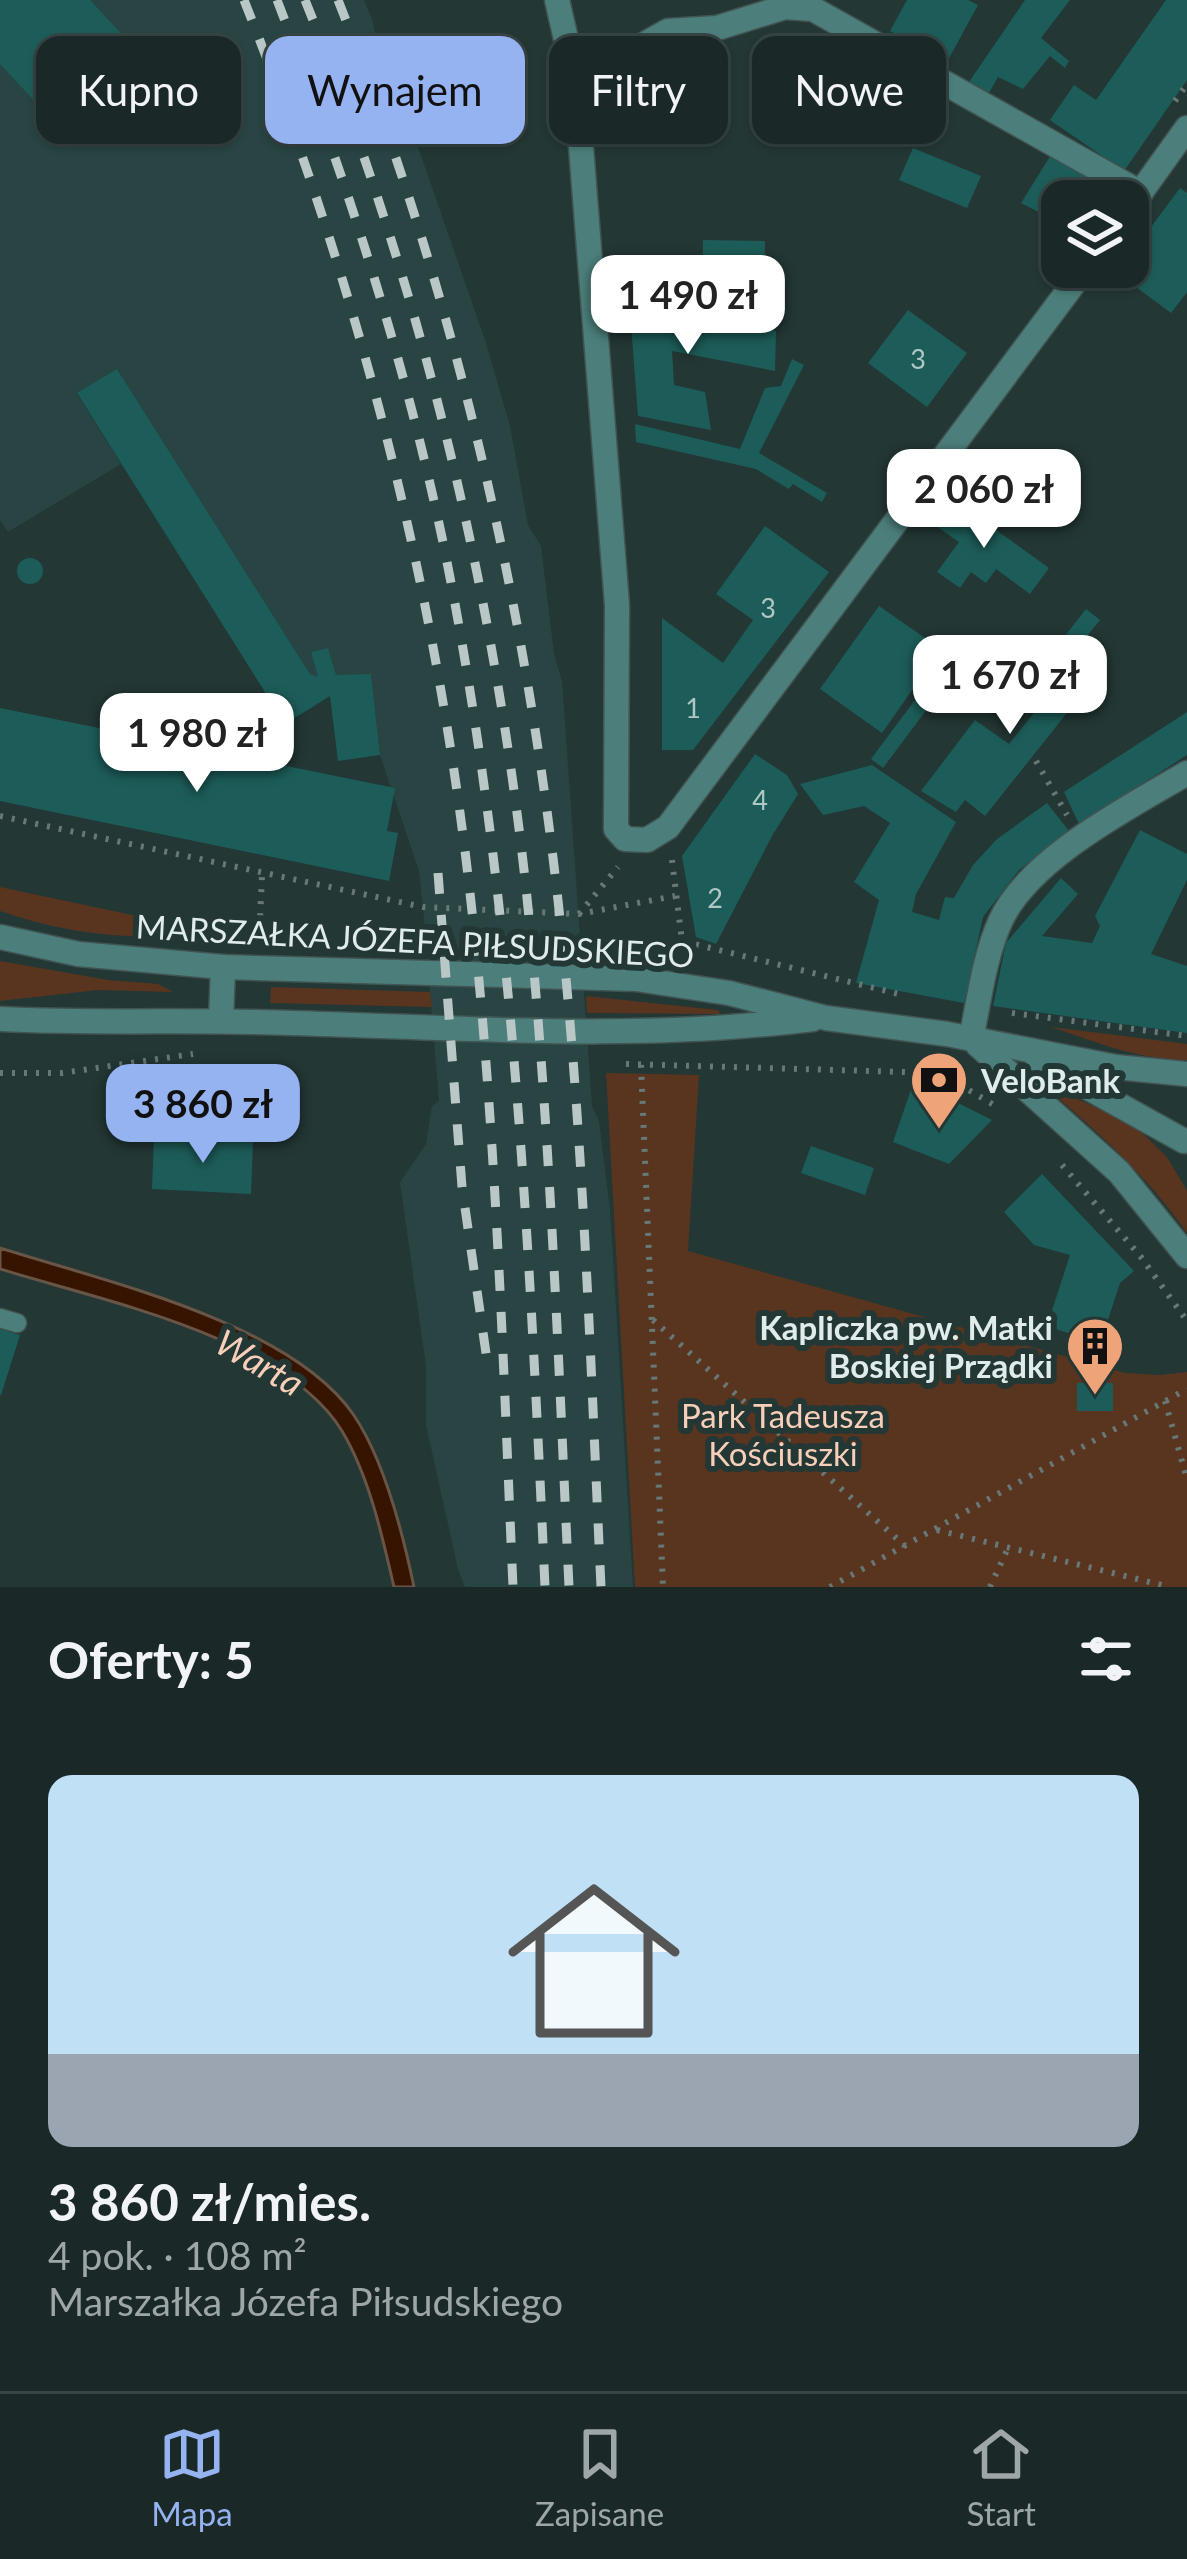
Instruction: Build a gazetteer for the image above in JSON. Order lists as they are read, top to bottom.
{
  "streets": {
    "street": ["MARSZAŁKA JÓZEFA PIŁSUDSKIEGO"]
  },
  "water": ["Warta"],
  "parks": ["Park Tadeusza Kościuszki"],
  "places": {
    "bank": ["VeloBank"],
    "building": ["Kapliczka pw. Matki Boskiej Prządki"]
  },
  "house_numbers": [
    "3",
    "3",
    "1",
    "4",
    "2"
  ],
  "page": {
    "chip": [
      "Kupno",
      "Wynajem",
      "Filtry",
      "Nowe"
    ],
    "price": [
      "1 490 zł",
      "2 060 zł",
      "1 670 zł",
      "1 980 zł",
      "3 860 zł"
    ],
    "heading": "Oferty: 5",
    "list": [
      {
        "name": "3 860 zł/mies.",
        "note": "4 pok. · 108 m² · Marszałka Józefa Piłsudskiego"
      }
    ],
    "tabs": ["Mapa", "Zapisane", "Start"]
  }
}
